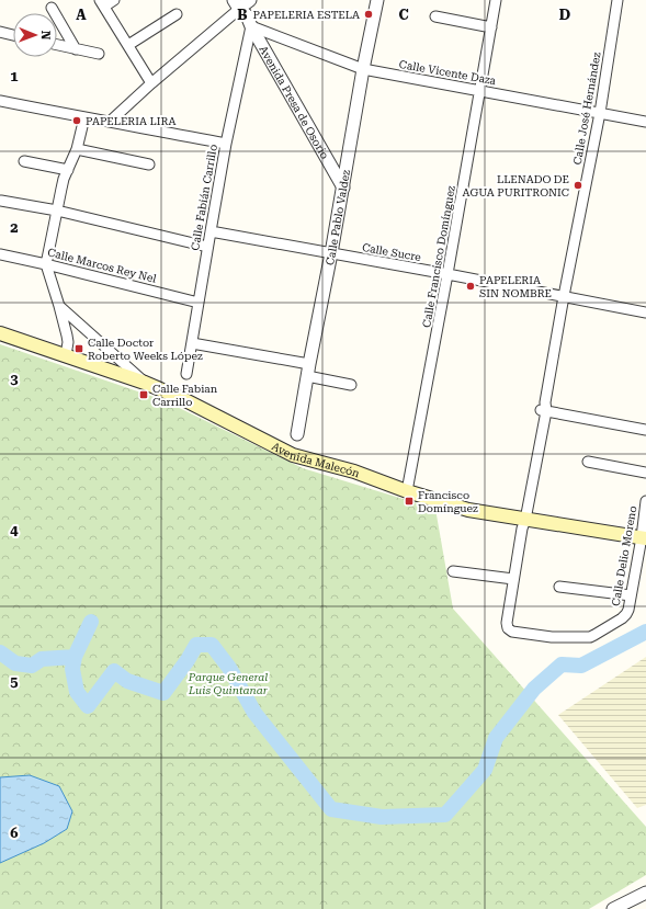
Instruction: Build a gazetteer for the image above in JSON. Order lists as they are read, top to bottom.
{
  "streets": {
    "main road": ["Avenida Malecón"],
    "street": [
      "Calle Vicente Daza",
      "Avenida Presa de Osorio",
      "Calle José Hernández",
      "Calle Fabián Carrillo",
      "Calle Pablo Valdez",
      "Calle Sucre",
      "Calle Francisco Domínguez",
      "Calle Marcos Rey Nel",
      "Calle Delio Moreno"
    ]
  },
  "crossings": [
    ["Calle Vicente Daza", "Avenida Presa de Osorio"],
    ["Calle Vicente Daza", "Calle José Hernández"],
    ["Calle Vicente Daza", "Calle Fabián Carrillo"],
    ["Calle Vicente Daza", "Calle Pablo Valdez"],
    ["Calle Vicente Daza", "Calle Francisco Domínguez"],
    ["Avenida Presa de Osorio", "Calle Fabián Carrillo"],
    ["Avenida Presa de Osorio", "Calle Pablo Valdez"],
    ["Calle José Hernández", "Calle Sucre"],
    ["Calle José Hernández", "Avenida Malecón"],
    ["Calle José Hernández", "Calle Delio Moreno"],
    ["Calle Fabián Carrillo", "Calle Sucre"],
    ["Calle Fabián Carrillo", "Calle Marcos Rey Nel"],
    ["Calle Pablo Valdez", "Calle Sucre"],
    ["Calle Sucre", "Calle Francisco Domínguez"],
    ["Calle Francisco Domínguez", "Avenida Malecón"],
    ["Avenida Malecón", "Calle Delio Moreno"]
  ],
  "parks": ["Parque General Luis Quintanar"],
  "places": {
    "other": [
      "PAPELERIA ESTELA",
      "PAPELERIA LIRA",
      "LLENADO DE AGUA PURITRONIC",
      "PAPELERIA SIN NOMBRE"
    ],
    "transit": ["Calle Doctor Roberto Weeks López", "Calle Fabian Carrillo", "Francisco Domínguez"]
  },
  "north": "right",
  "grid": {
    "columns": [
      "A",
      "B",
      "C",
      "D"
    ],
    "rows": [
      "1",
      "2",
      "3",
      "4",
      "5",
      "6"
    ]
  }
}
